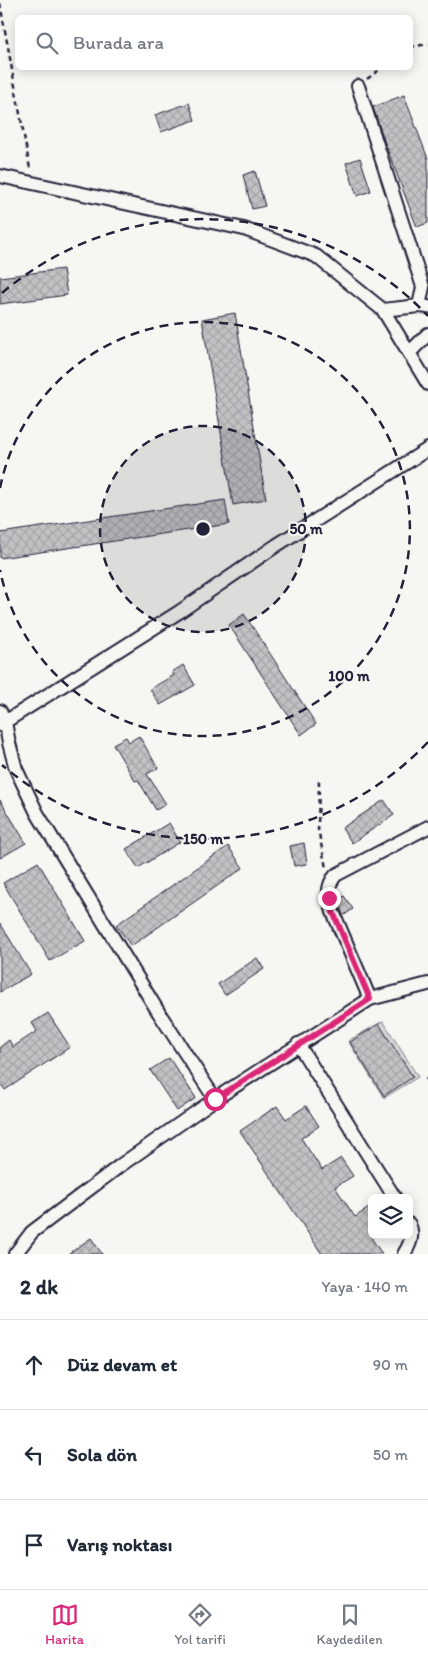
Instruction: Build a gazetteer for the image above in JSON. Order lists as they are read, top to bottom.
{
  "page": {
    "search": "Burada ara",
    "heading": ["2 dk", "Yaya · 140 m"],
    "list": [
      ["Düz devam et", "90 m"],
      ["Sola dön", "50 m"],
      "Varış noktası"
    ],
    "nav": ["Harita", "Yol tarifi", "Kaydedilen"]
  },
  "rings": ["50 m", "100 m", "150 m"]
}
